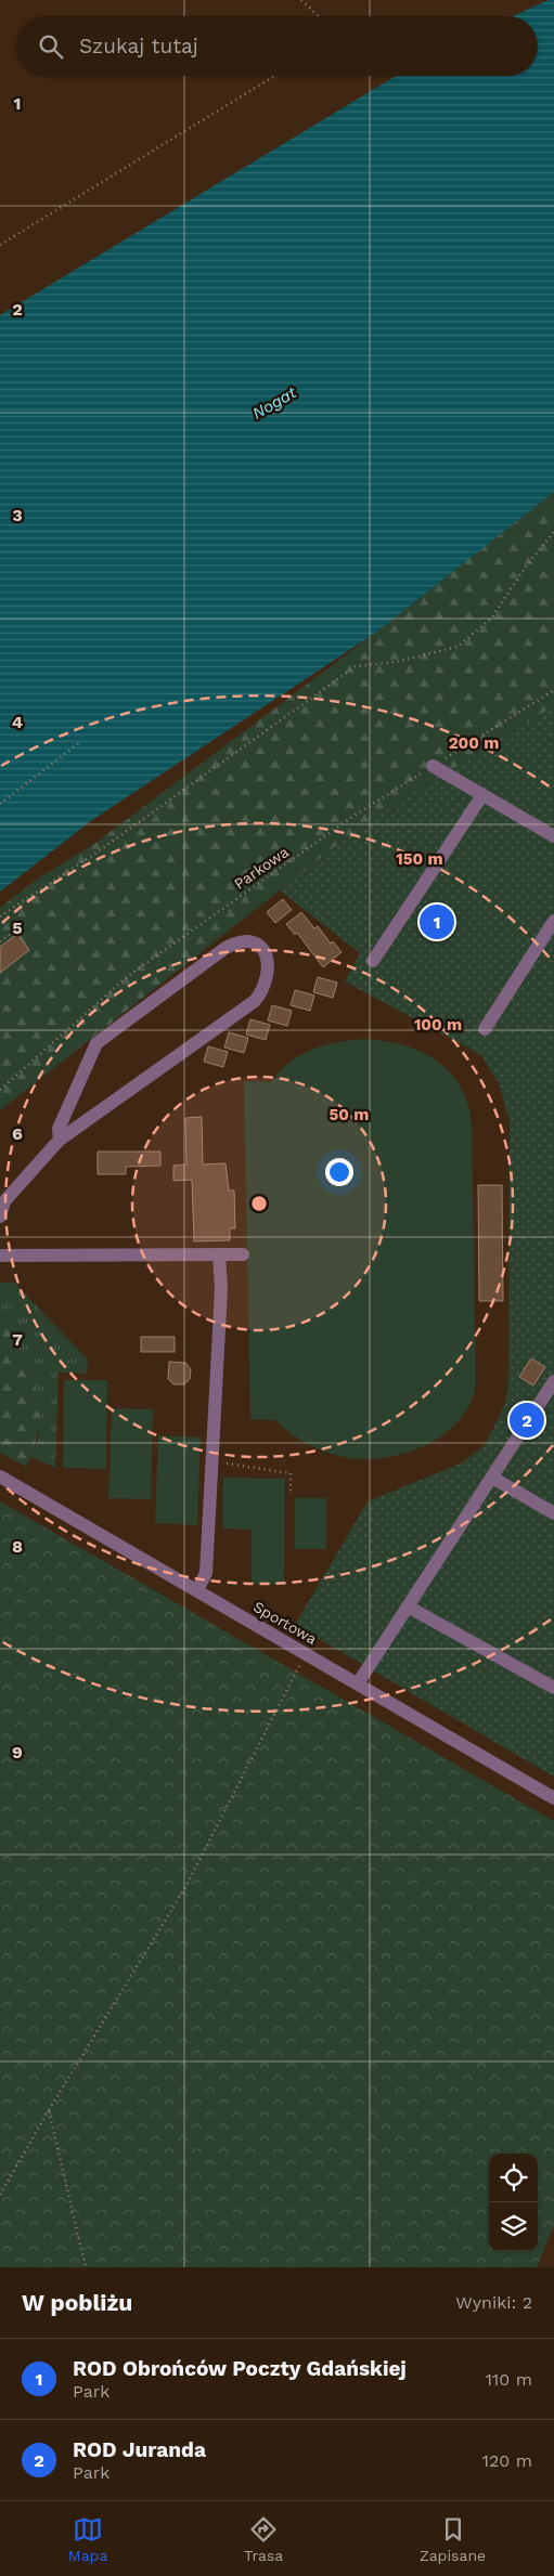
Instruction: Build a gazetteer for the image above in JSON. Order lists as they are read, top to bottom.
{
  "streets": {
    "street": ["Sportowa"],
    "path": ["Parkowa"]
  },
  "water": ["Nogat"],
  "page": {
    "search": "Szukaj tutaj",
    "pins": ["1", "2"],
    "heading": ["W pobliżu", "Wyniki: 2"],
    "list": [
      {
        "mark": "1",
        "name": "ROD Obrońców Poczty Gdańskiej",
        "note": "Park",
        "value": "110 m"
      },
      {
        "mark": "2",
        "name": "ROD Juranda",
        "note": "Park",
        "value": "120 m"
      }
    ],
    "nav": ["Mapa", "Trasa", "Zapisane"]
  },
  "grid": {
    "rows": [
      "1",
      "2",
      "3",
      "4",
      "5",
      "6",
      "7",
      "8",
      "9"
    ]
  },
  "rings": [
    "200 m",
    "150 m",
    "100 m",
    "50 m"
  ]
}
